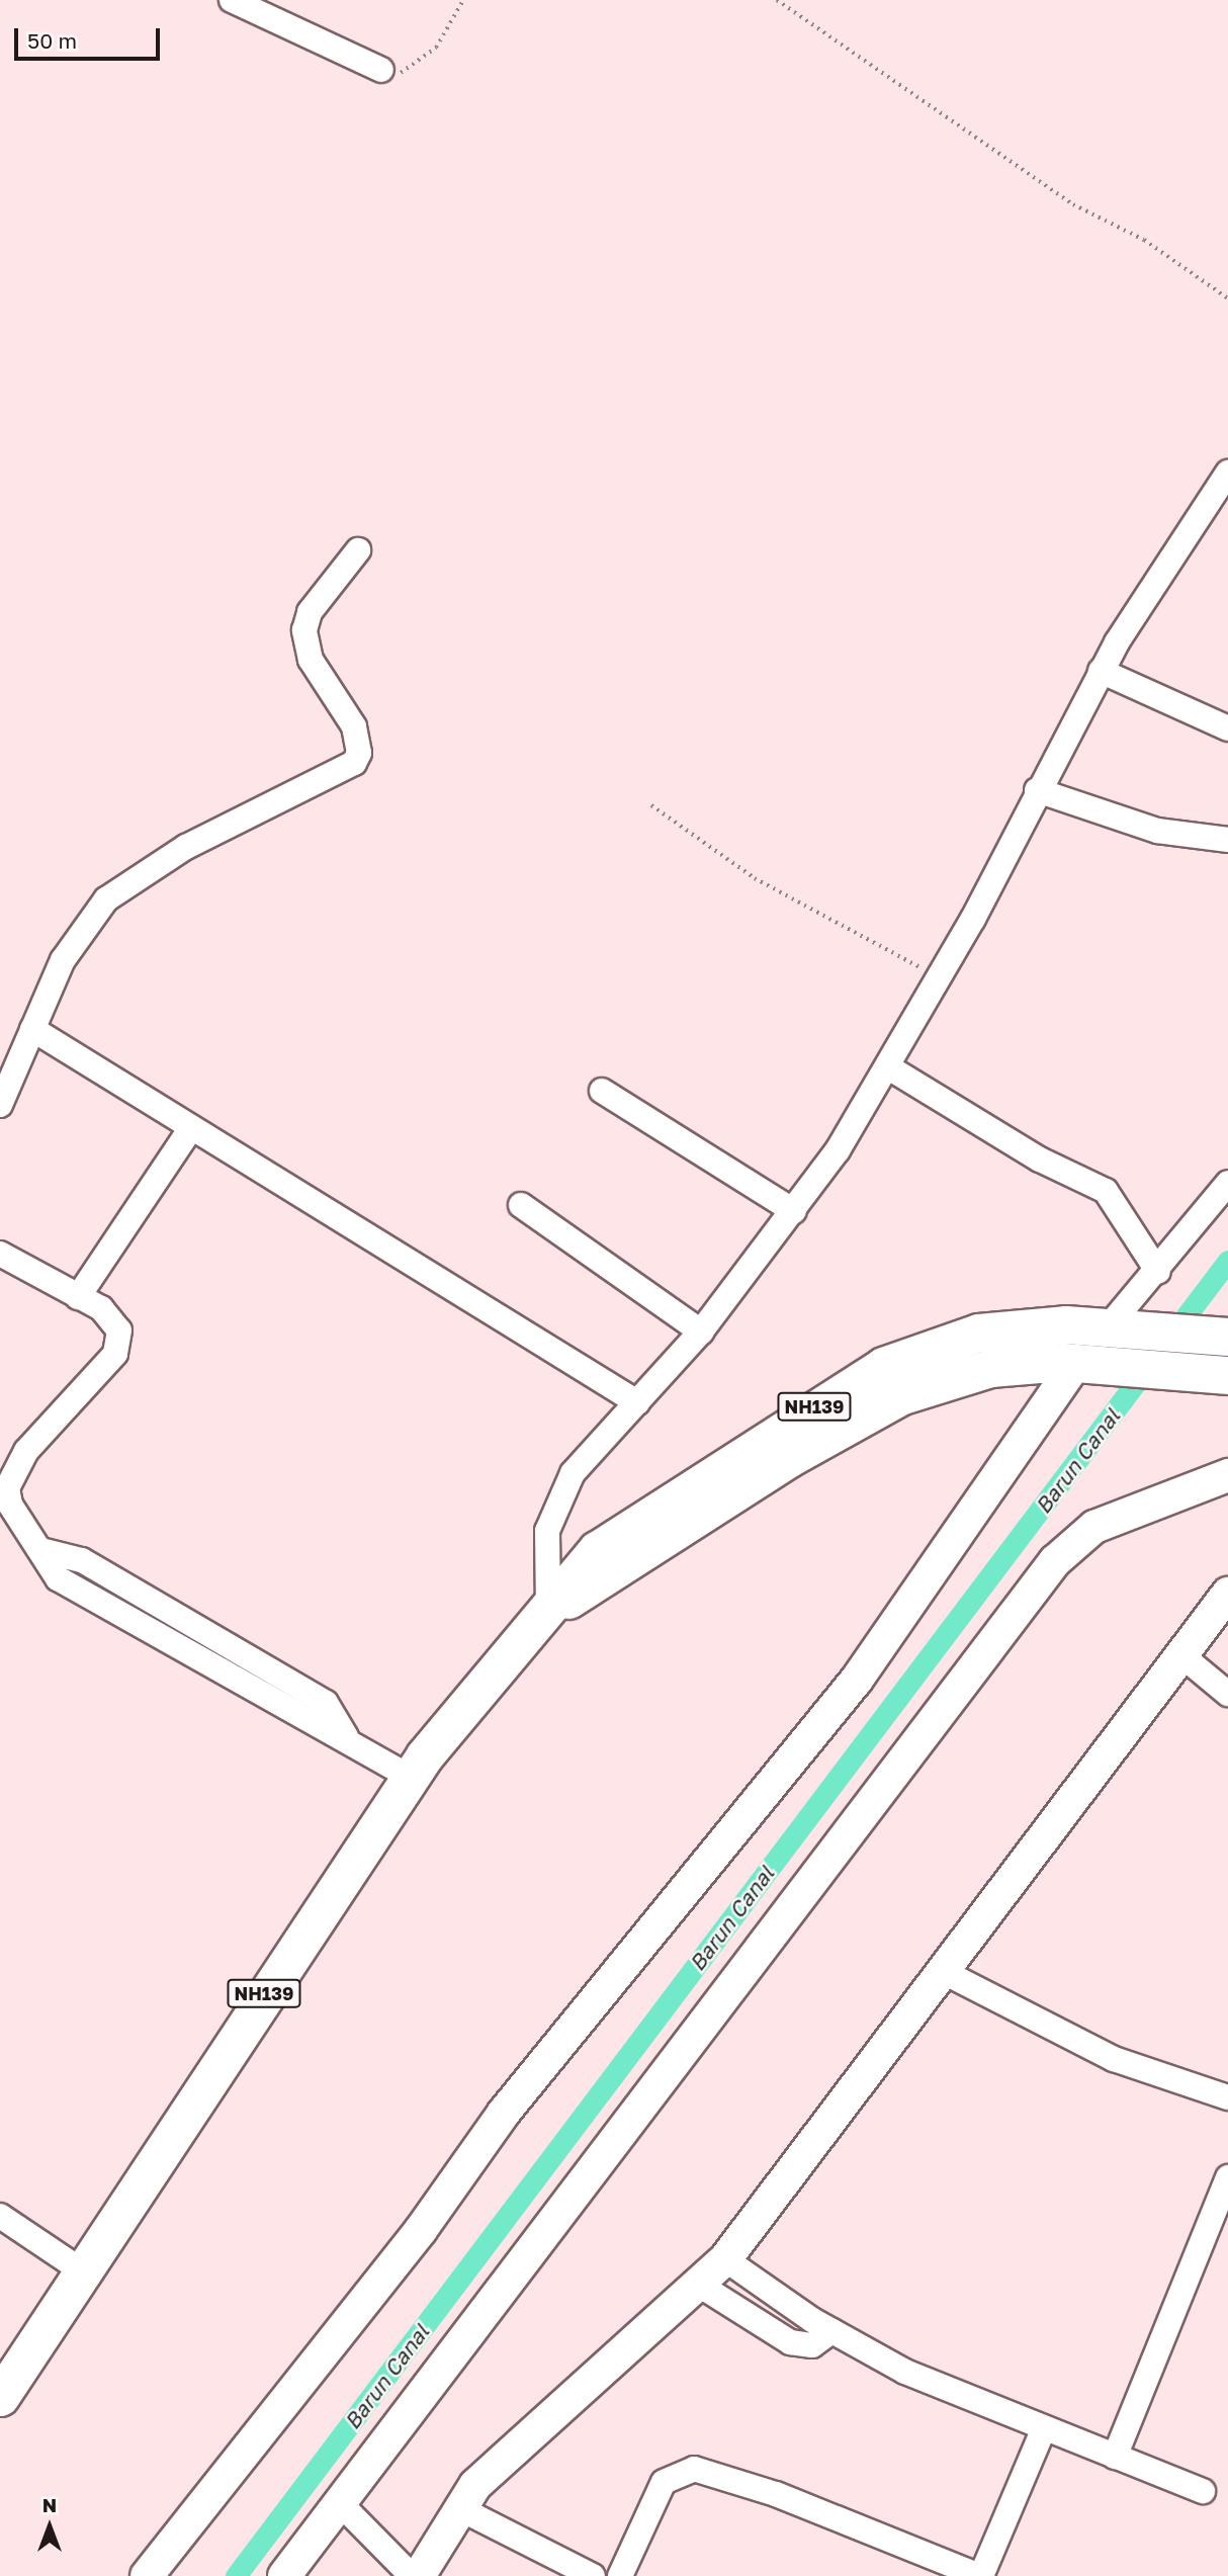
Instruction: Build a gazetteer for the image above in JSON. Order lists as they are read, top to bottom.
{
  "streets": {
    "highway": ["NH139"]
  },
  "water": ["Barun Canal"],
  "scale_bar": "50 m",
  "north": "top"
}
